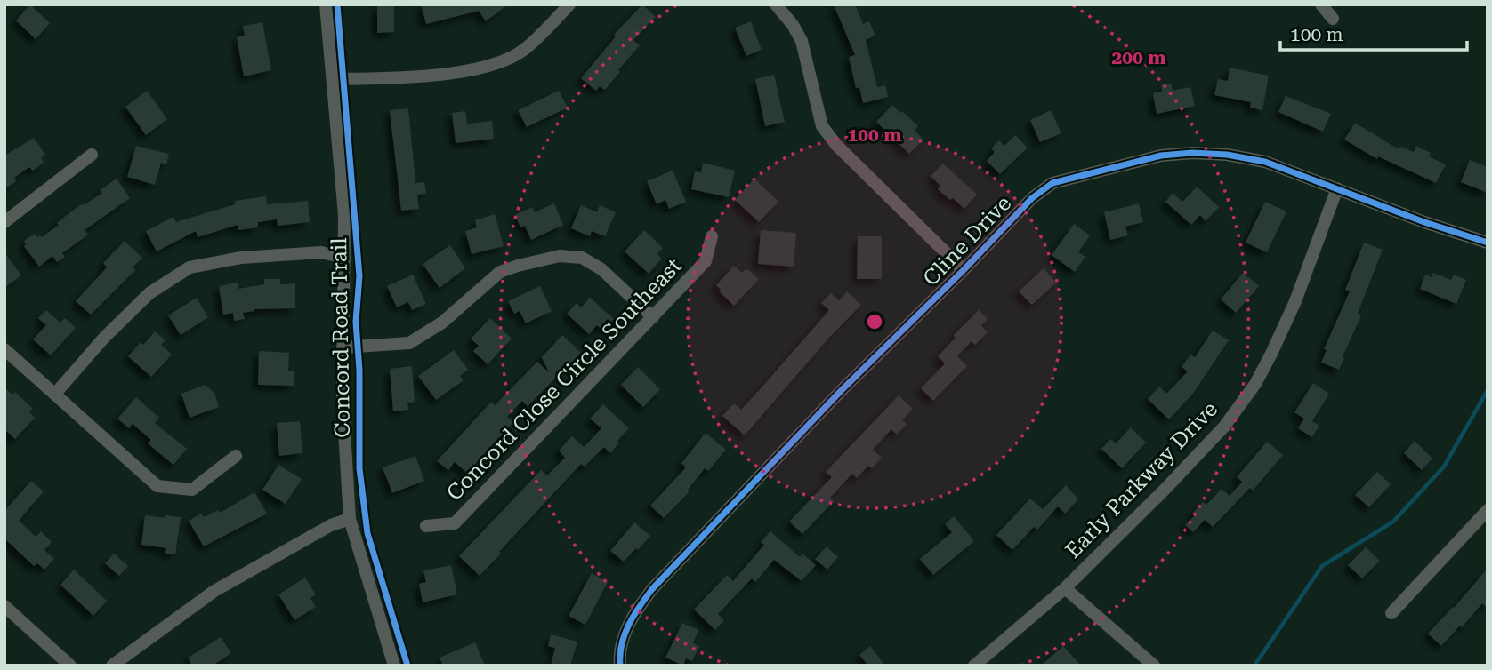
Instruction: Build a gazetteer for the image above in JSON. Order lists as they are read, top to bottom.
{
  "streets": {
    "street": ["Cline Drive", "Concord Close Circle Southeast", "Early Parkway Drive"],
    "cycle path": ["Concord Road Trail"]
  },
  "crossings": [
    ["Cline Drive", "Early Parkway Drive"]
  ],
  "scale_bar": "100 m",
  "rings": ["200 m", "100 m"]
}
